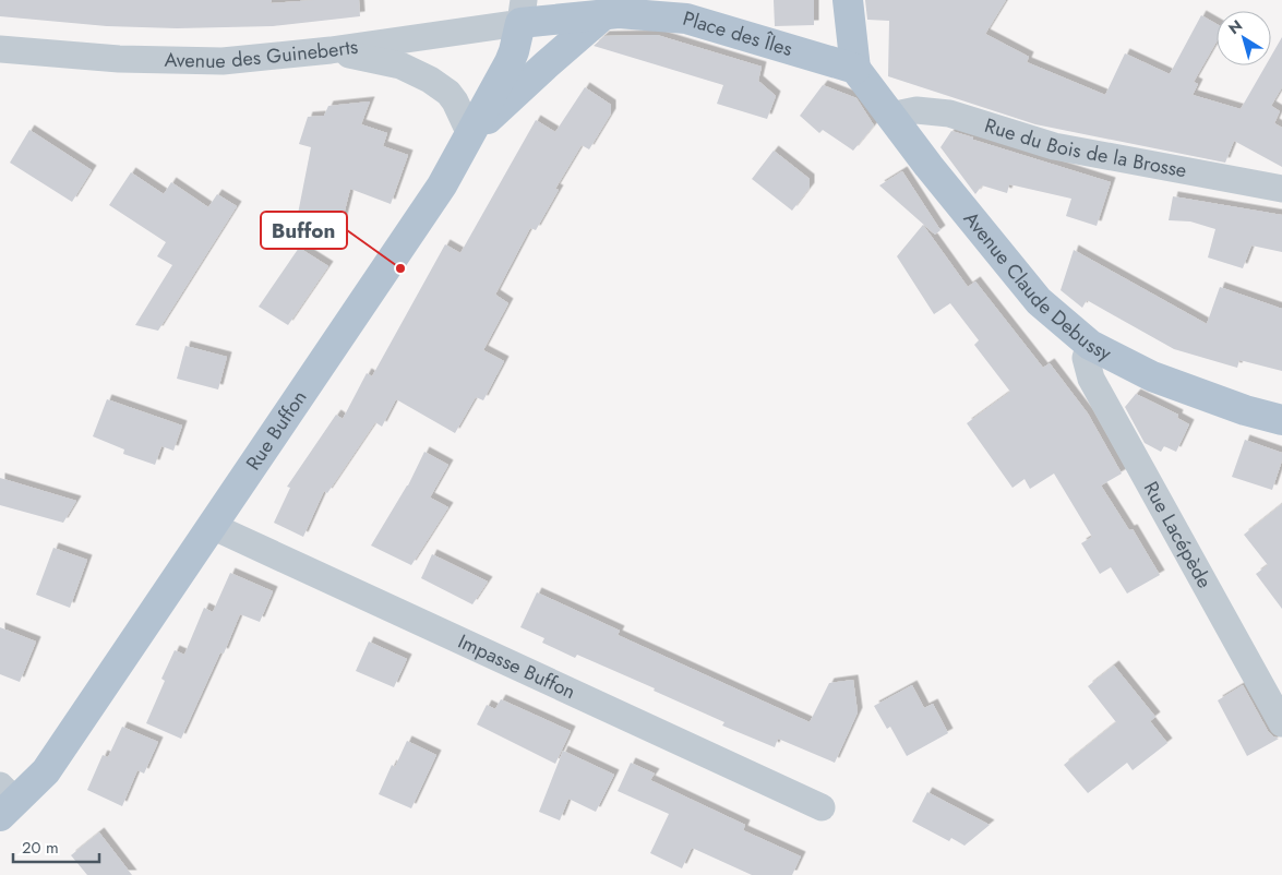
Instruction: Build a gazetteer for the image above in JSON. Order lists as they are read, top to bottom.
{
  "streets": {
    "main road": ["Place des Îles", "Avenue Claude Debussy", "Rue Buffon"],
    "street": [
      "Avenue des Guineberts",
      "Rue du Bois de la Brosse",
      "Rue Lacépède",
      "Impasse Buffon"
    ]
  },
  "crossings": [
    ["Place des Îles", "Avenue des Guineberts"],
    ["Place des Îles", "Avenue Claude Debussy"],
    ["Place des Îles", "Rue Buffon"],
    ["Avenue des Guineberts", "Rue Buffon"],
    ["Rue du Bois de la Brosse", "Avenue Claude Debussy"],
    ["Avenue Claude Debussy", "Rue Lacépède"],
    ["Rue Buffon", "Impasse Buffon"]
  ],
  "places": ["Buffon"],
  "scale_bar": "20 m",
  "north": "top left"
}
